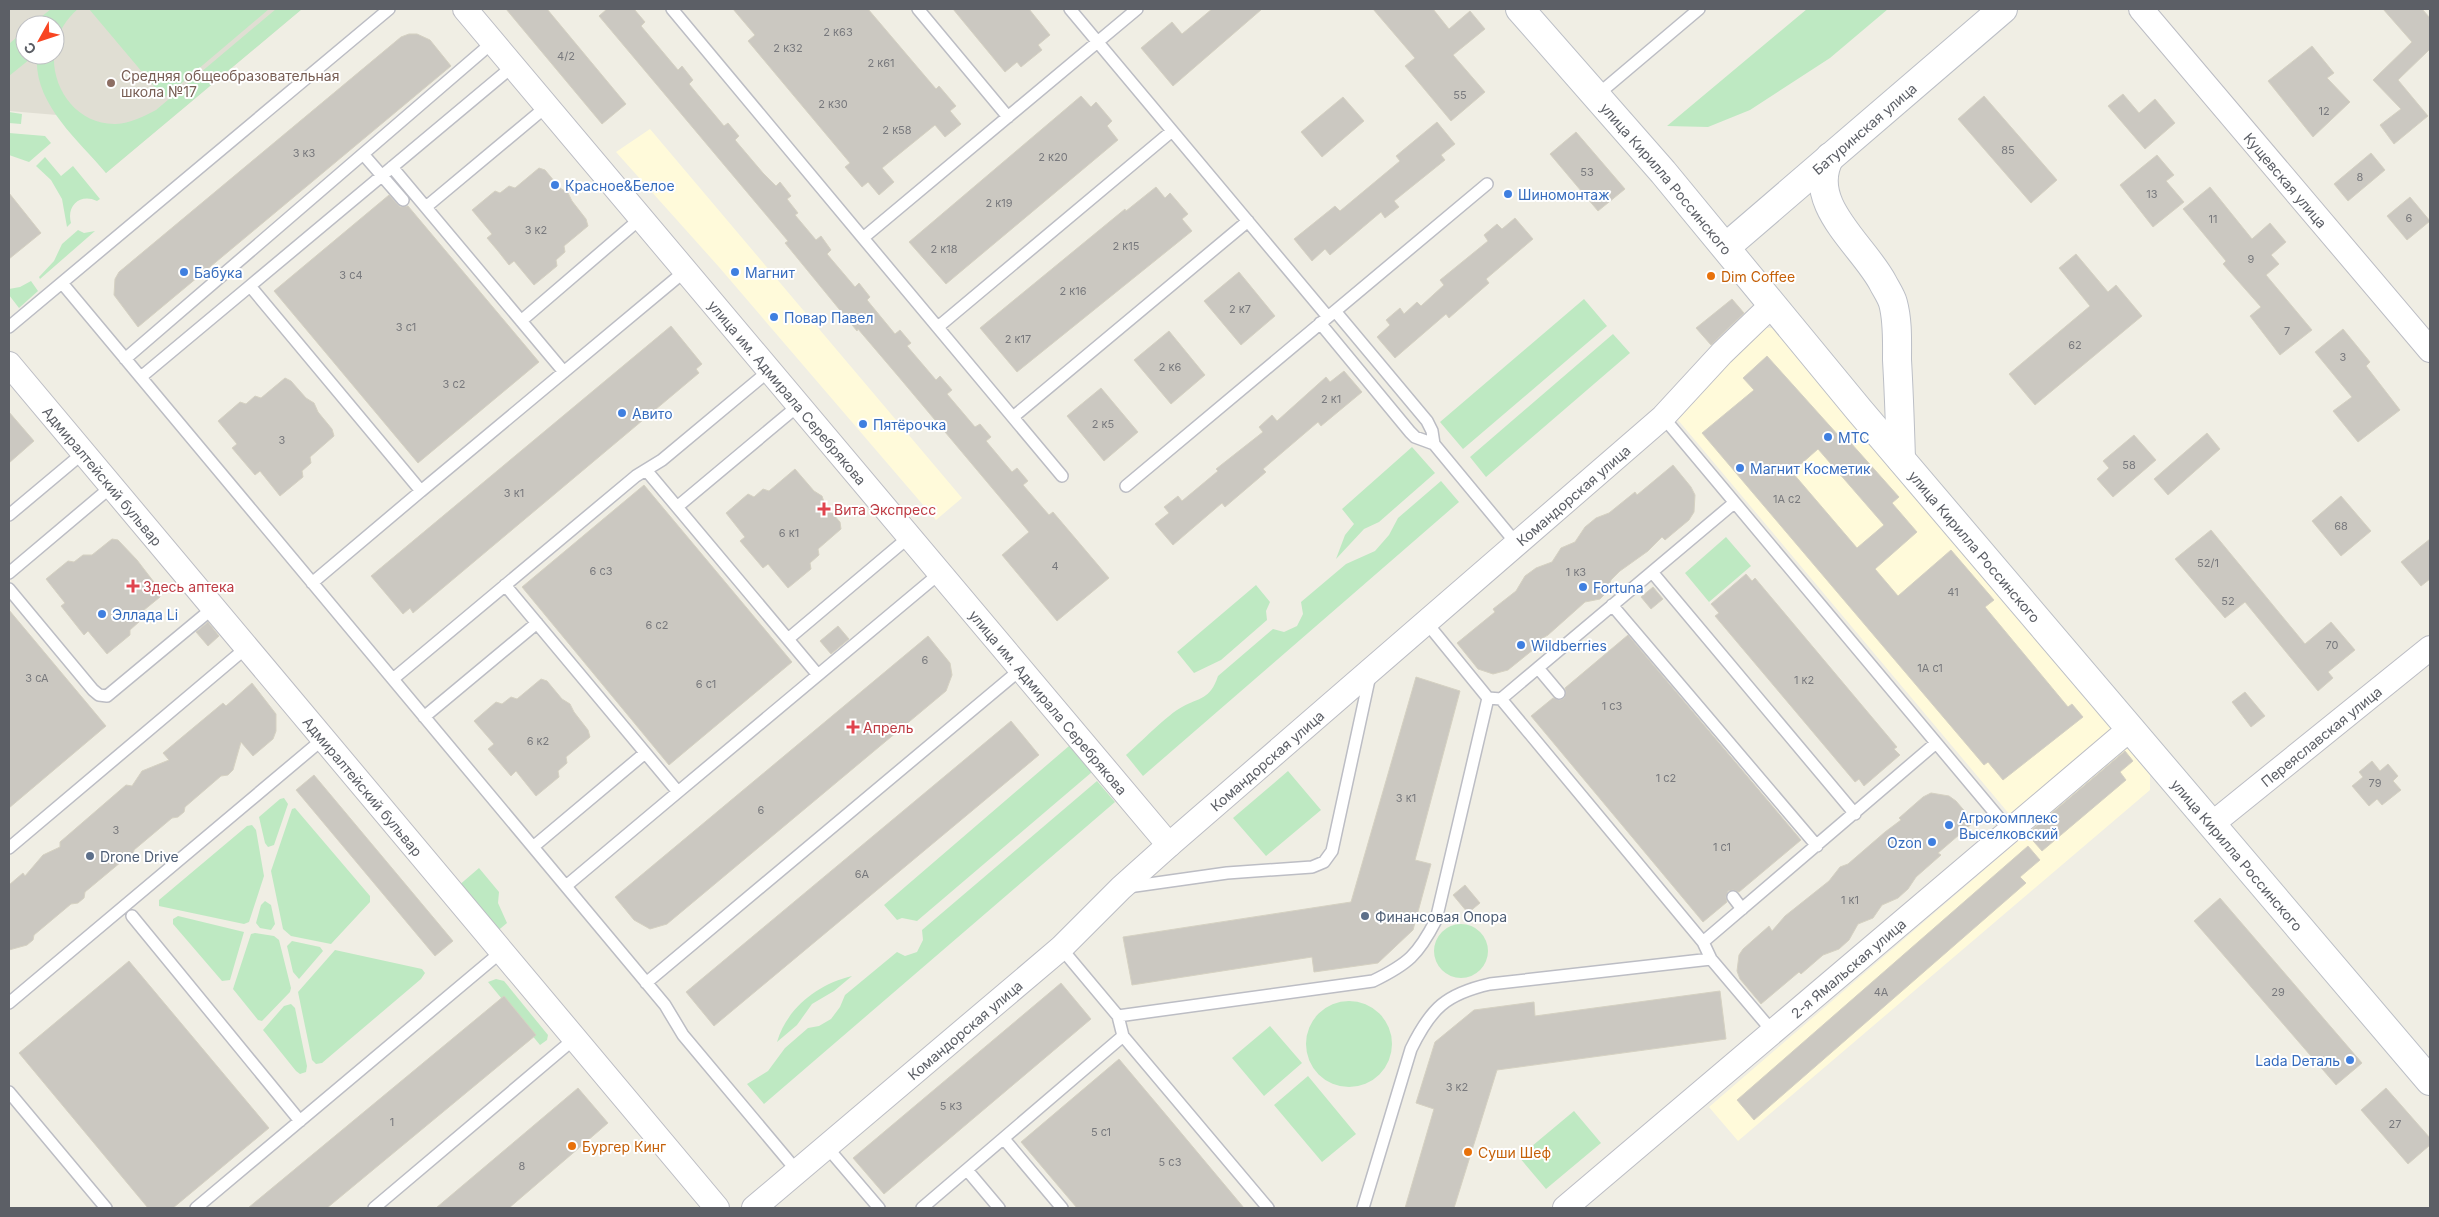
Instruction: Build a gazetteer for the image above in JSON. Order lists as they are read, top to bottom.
{
  "streets": {
    "main road": ["Батуринская улица", "улица Кирилла Россинского"],
    "street": [
      "Кущевская улица",
      "улица им. Адмирала Серебрякова",
      "Адмиралтейский бульвар",
      "Командорская улица",
      "Переяславская улица",
      "2-я Ямальская улица"
    ]
  },
  "crossings": [
    ["Батуринская улица", "улица Кирилла Россинского"],
    ["улица Кирилла Россинского", "Командорская улица"],
    ["улица Кирилла Россинского", "Переяславская улица"],
    ["улица Кирилла Россинского", "2-я Ямальская улица"],
    ["улица им. Адмирала Серебрякова", "Командорская улица"]
  ],
  "places": {
    "other": [
      "Средняя общеобразовательная школа №17",
      "Красное&Белое",
      "Шиномонтаж",
      "Бабука",
      "Магнит",
      "Dim Coffee",
      "Повар Павел",
      "Авито",
      "Пятёрочка",
      "МТС",
      "Магнит Косметик",
      "Fortuna",
      "Эллада Li",
      "Wildberries",
      "Агрокомплекс Выселковский",
      "Ozon",
      "Drone Drive",
      "Финансовая Опора",
      "Lada Dеталь",
      "Бургер Кинг",
      "Суши Шеф"
    ],
    "health": ["Вита Экспресс", "Здесь аптека", "Апрель"]
  },
  "house_numbers": [
    "2 к63",
    "2 к32",
    "4/2",
    "2 к61",
    "55",
    "2 к30",
    "12",
    "2 к58",
    "85",
    "3 к3",
    "2 к20",
    "53",
    "8",
    "13",
    "2 к19",
    "6",
    "11",
    "3 к2",
    "2 к15",
    "2 к18",
    "9",
    "3 с4",
    "2 к16",
    "2 к7",
    "3 с1",
    "7",
    "2 к17",
    "62",
    "3",
    "2 к6",
    "3 с2",
    "2 к1",
    "2 к5",
    "3",
    "58",
    "3 к1",
    "1А с2",
    "68",
    "6 к1",
    "52/1",
    "4",
    "6 с3",
    "1 к3",
    "41",
    "52",
    "6 с2",
    "70",
    "6",
    "1А с1",
    "3 сА",
    "1 к2",
    "6 с1",
    "1 с3",
    "6 к2",
    "1 с2",
    "79",
    "3 к1",
    "6",
    "3",
    "1 с1",
    "6А",
    "1 к1",
    "4А",
    "29",
    "3 к2",
    "5 к3",
    "1",
    "27",
    "5 с1",
    "5 с3",
    "8"
  ],
  "north": "bottom left"
}
